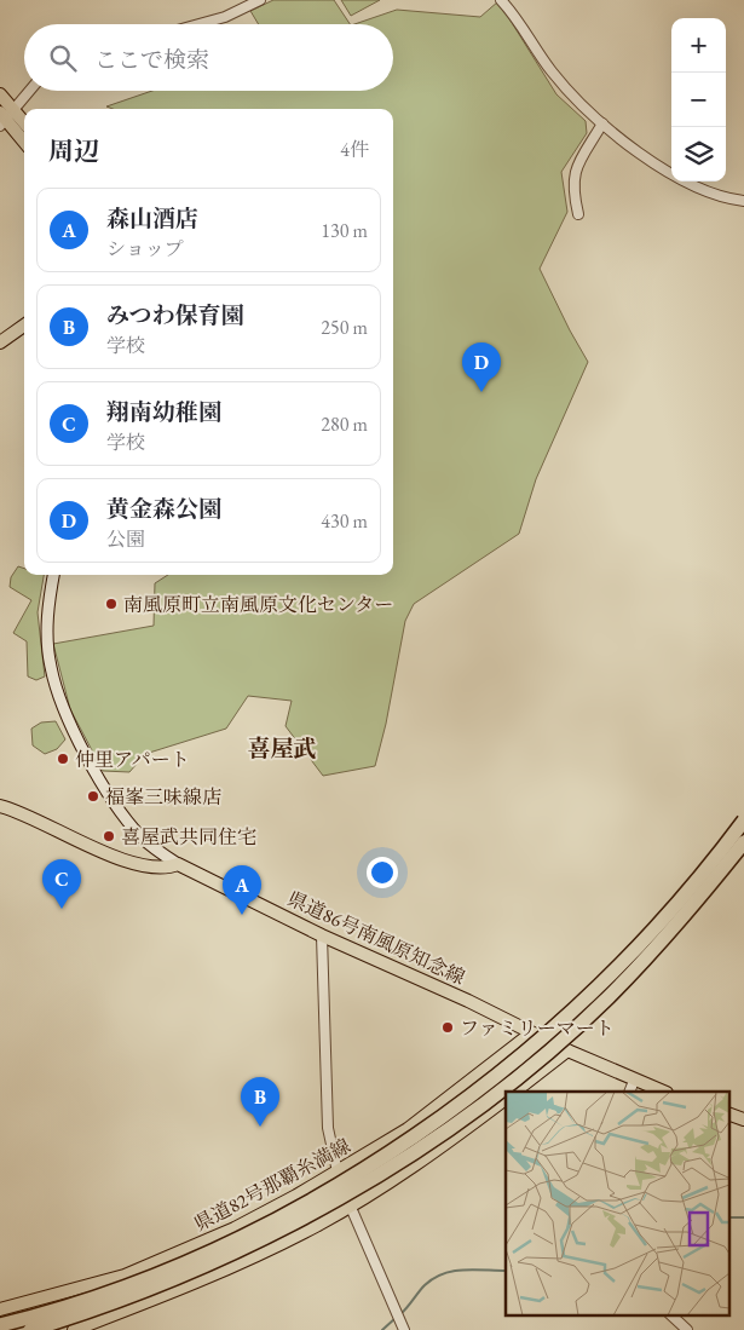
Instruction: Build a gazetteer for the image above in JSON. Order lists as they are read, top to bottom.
{
  "streets": {
    "main road": ["県道86号南風原知念線", "県道82号那覇糸満線"]
  },
  "crossings": [
    ["県道86号南風原知念線", "県道82号那覇糸満線"]
  ],
  "districts": ["喜屋武"],
  "places": [
    "南風原町立南風原文化センター",
    "仲里アパート",
    "福峯三味線店",
    "喜屋武共同住宅",
    "ファミリーマート"
  ],
  "page": {
    "map_buttons": ["+", "−"],
    "search": "ここで検索",
    "heading": ["周辺", "4件"],
    "list": [
      {
        "mark": "A",
        "name": "森山酒店",
        "note": "ショップ",
        "value": "130 m"
      },
      {
        "mark": "B",
        "name": "みつわ保育園",
        "note": "学校",
        "value": "250 m"
      },
      {
        "mark": "C",
        "name": "翔南幼稚園",
        "note": "学校",
        "value": "280 m"
      },
      {
        "mark": "D",
        "name": "黄金森公園",
        "note": "公園",
        "value": "430 m"
      }
    ],
    "pins": [
      "D",
      "C",
      "A",
      "B"
    ]
  }
}
